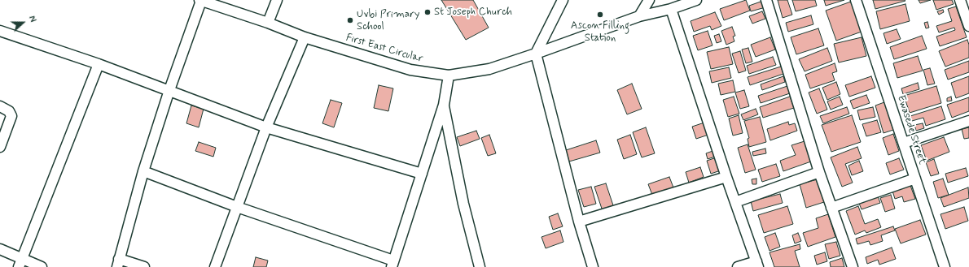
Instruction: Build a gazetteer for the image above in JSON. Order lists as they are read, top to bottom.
{
  "streets": {
    "street": ["First East Circular", "Ewasede Street"]
  },
  "places": ["St Joseph Church", "Ascon Filling Station", "Uvbi Primary School"],
  "north": "right"
}
